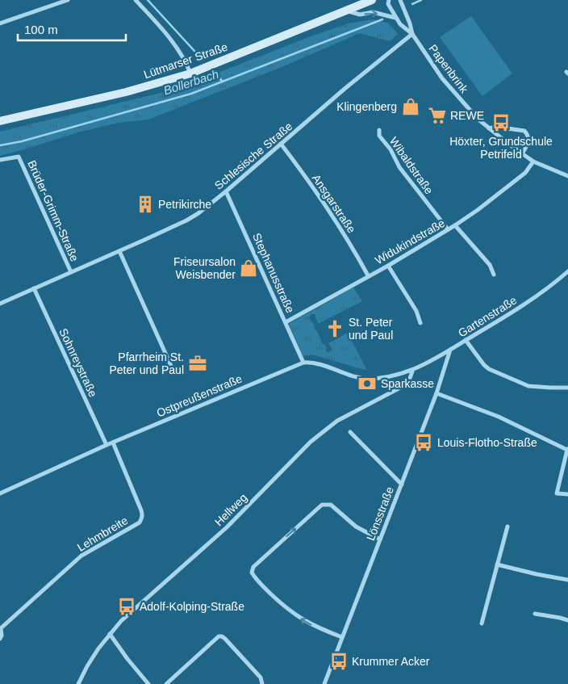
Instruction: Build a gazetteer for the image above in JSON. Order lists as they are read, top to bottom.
{
  "streets": {
    "main road": ["Lütmarser Straße"],
    "street": [
      "Papenbrink",
      "Schlesische Straße",
      "Wibaldstraße",
      "Ansgarstraße",
      "Brüder-Grimm-Straße",
      "Widukindstraße",
      "Stephanusstraße",
      "Gartenstraße",
      "Sohnreystraße",
      "Ostpreußenstraße",
      "Hellweg",
      "Lönsstraße",
      "Lehmbreite"
    ]
  },
  "crossings": [
    ["Papenbrink", "Schlesische Straße"],
    ["Papenbrink", "Widukindstraße"],
    ["Schlesische Straße", "Ansgarstraße"],
    ["Schlesische Straße", "Brüder-Grimm-Straße"],
    ["Schlesische Straße", "Stephanusstraße"],
    ["Schlesische Straße", "Sohnreystraße"],
    ["Wibaldstraße", "Widukindstraße"],
    ["Ansgarstraße", "Widukindstraße"],
    ["Widukindstraße", "Stephanusstraße"],
    ["Stephanusstraße", "Ostpreußenstraße"],
    ["Gartenstraße", "Hellweg"],
    ["Gartenstraße", "Lönsstraße"],
    ["Sohnreystraße", "Ostpreußenstraße"],
    ["Ostpreußenstraße", "Lehmbreite"]
  ],
  "water": ["Bollerbach"],
  "places": {
    "shop": ["Klingenberg", "Friseursalon Weisbender"],
    "supermarket": ["REWE"],
    "bus stop": [
      "Höxter, Grundschule Petrifeld",
      "Louis-Flotho-Straße",
      "Adolf-Kolping-Straße",
      "Krummer Acker"
    ],
    "building": ["Petrikirche"],
    "church": ["St. Peter und Paul"],
    "office": ["Pfarrheim St. Peter und Paul"],
    "bank": ["Sparkasse"]
  },
  "scale_bar": "100 m"
}
